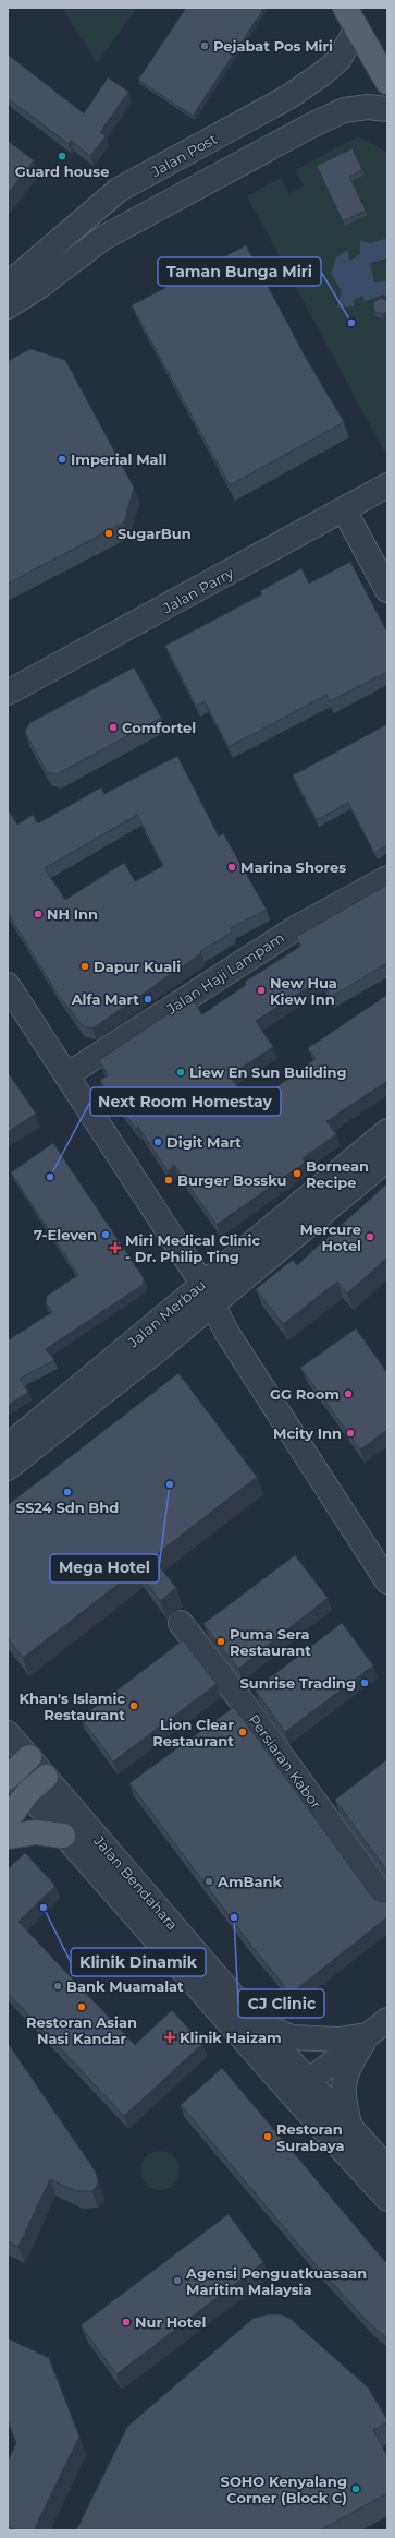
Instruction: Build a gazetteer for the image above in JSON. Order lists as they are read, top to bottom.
{
  "streets": {
    "street": [
      "Jalan Post",
      "Jalan Parry",
      "Jalan Haji Lampam",
      "Jalan Merbau",
      "Persiaran Kabor",
      "Jalan Bendahara"
    ]
  },
  "places": {
    "other": [
      "Pejabat Pos Miri",
      "Guard house",
      "Taman Bunga Miri",
      "Imperial Mall",
      "SugarBun",
      "Comfortel",
      "Marina Shores",
      "NH Inn",
      "Dapur Kuali",
      "New Hua Kiew Inn",
      "Alfa Mart",
      "Liew En Sun Building",
      "Digit Mart",
      "Bornean Recipe",
      "Next Room Homestay",
      "Burger Bossku",
      "7-Eleven",
      "Mercure Hotel",
      "GG Room",
      "Mcity Inn",
      "Mega Hotel",
      "SS24 Sdn Bhd",
      "Puma Sera Restaurant",
      "Sunrise Trading",
      "Khan's Islamic Restaurant",
      "Lion Clear Restaurant",
      "AmBank",
      "Klinik Dinamik",
      "CJ Clinic",
      "Bank Muamalat",
      "Restoran Asian Nasi Kandar",
      "Restoran Surabaya",
      "Agensi Penguatkuasaan Maritim Malaysia",
      "Nur Hotel",
      "SOHO Kenyalang Corner (Block C)"
    ],
    "health": ["Miri Medical Clinic - Dr. Philip Ting", "Klinik Haizam"]
  }
}
